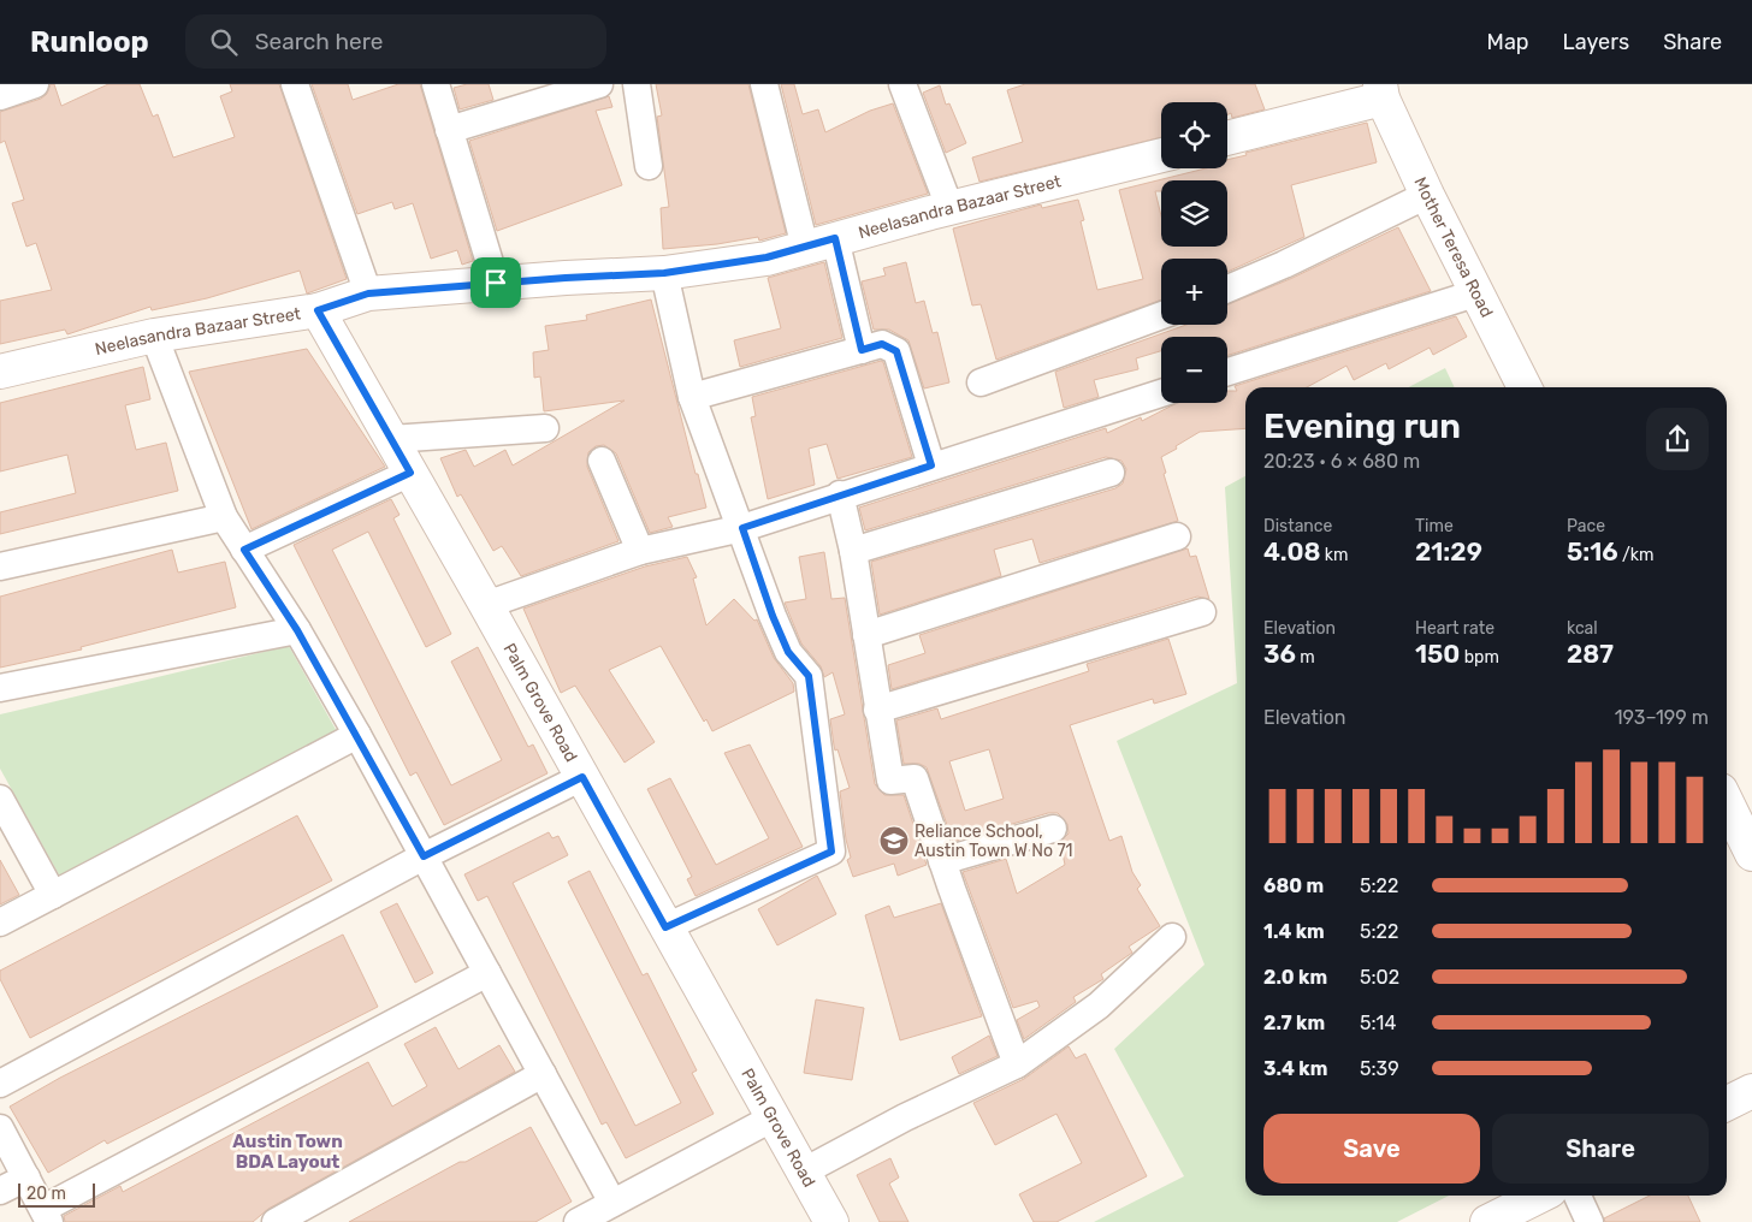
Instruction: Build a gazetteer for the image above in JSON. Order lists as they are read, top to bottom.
{
  "streets": {
    "street": ["Neelasandra Bazaar Street", "Mother Teresa Road", "Palm Grove Road"]
  },
  "crossings": [
    ["Neelasandra Bazaar Street", "Palm Grove Road"]
  ],
  "districts": ["Austin Town BDA Layout"],
  "places": {
    "school or university": ["Reliance School, Austin Town W No 71"]
  },
  "scale_bar": "20 m",
  "page": {
    "header": "Runloop",
    "search": "Search here",
    "nav": ["Map", "Layers", "Share"],
    "map_buttons": ["+", "−"],
    "heading": ["Evening run", "20:23 · 6 × 680 m"],
    "stats": [
      ["Distance", "4.08 km"],
      ["Time", "21:29"],
      ["Pace", "5:16 /km"],
      ["Elevation", "36 m"],
      ["Heart rate", "150 bpm"],
      ["kcal", "287"]
    ],
    "chart": ["Elevation", "193–199 m"],
    "list": [
      {
        "name": "680 m",
        "note": "5:22"
      },
      {
        "name": "1.4 km",
        "note": "5:22"
      },
      {
        "name": "2.0 km",
        "note": "5:02"
      },
      {
        "name": "2.7 km",
        "note": "5:14"
      },
      {
        "name": "3.4 km",
        "note": "5:39"
      }
    ],
    "buttons": ["Save", "Share"],
    "scale": "20 m"
  }
}
